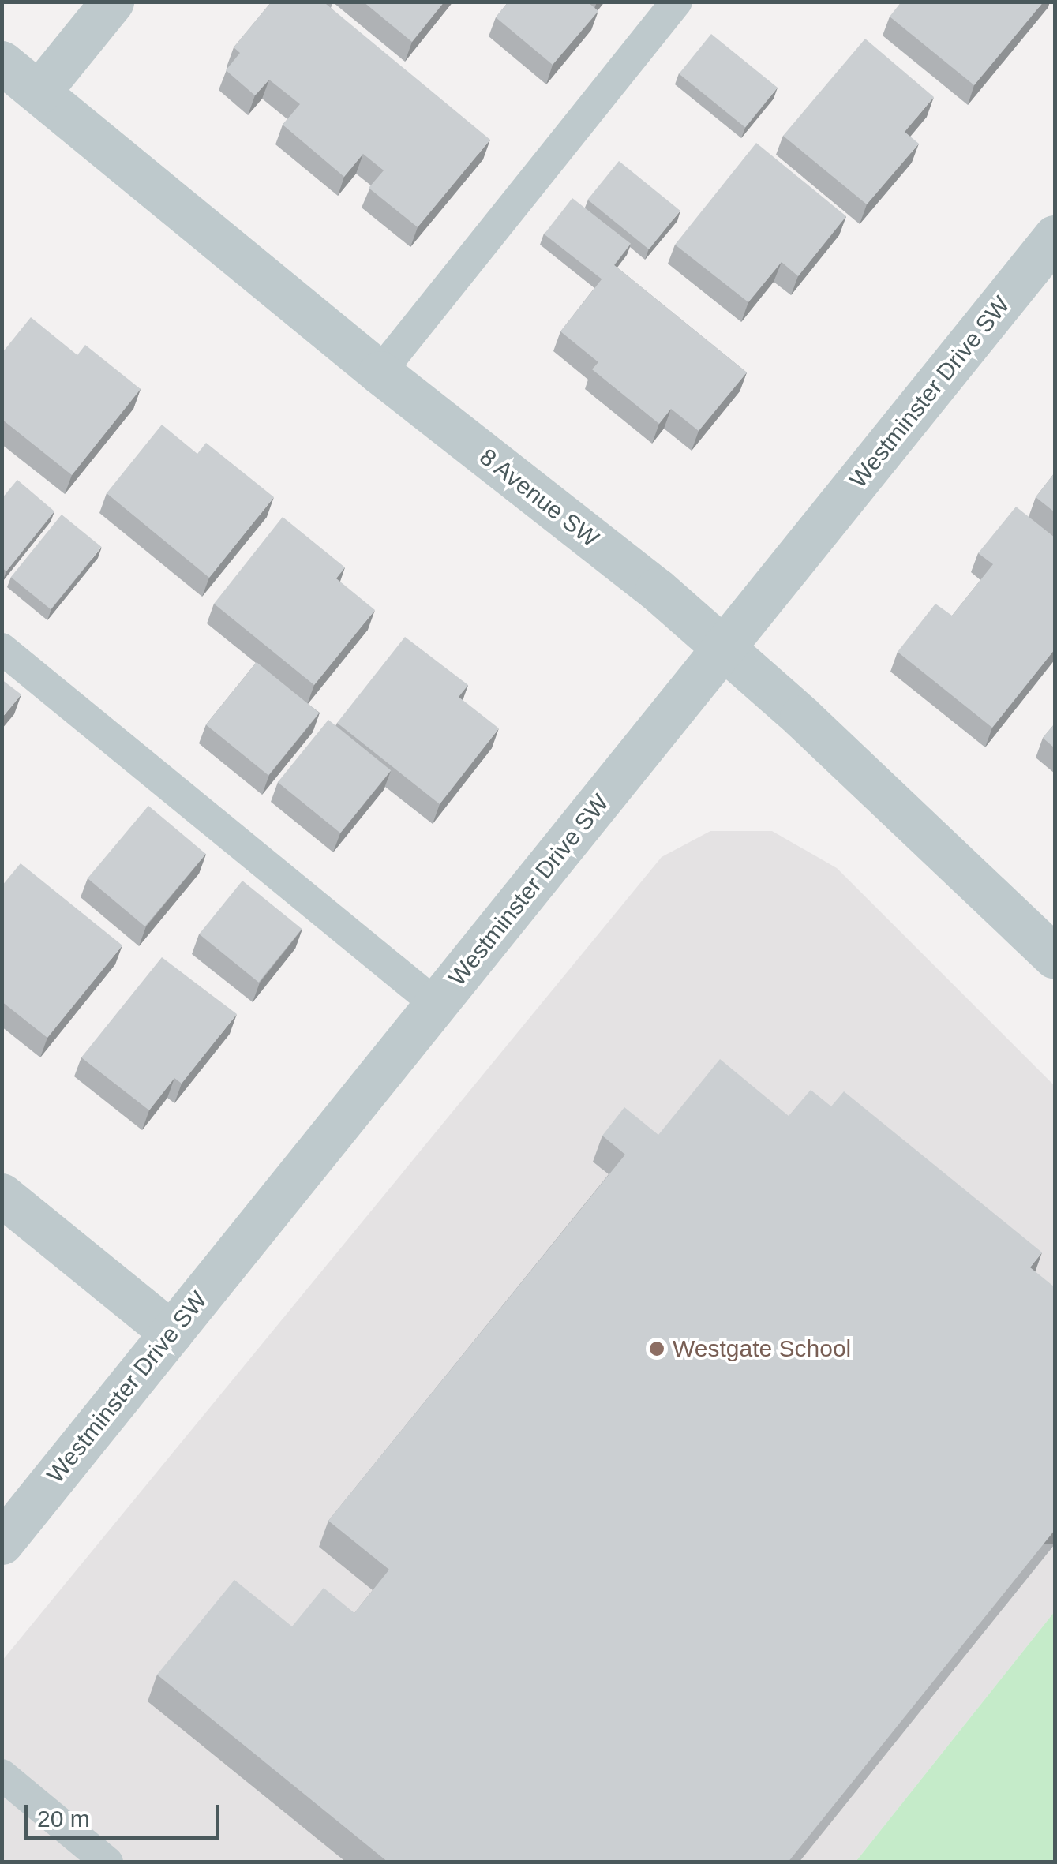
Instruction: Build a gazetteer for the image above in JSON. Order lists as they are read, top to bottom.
{
  "streets": {
    "street": ["Westminster Drive SW", "8 Avenue SW"]
  },
  "crossings": [
    ["Westminster Drive SW", "8 Avenue SW"]
  ],
  "places": ["Westgate School"],
  "scale_bar": "20 m"
}
